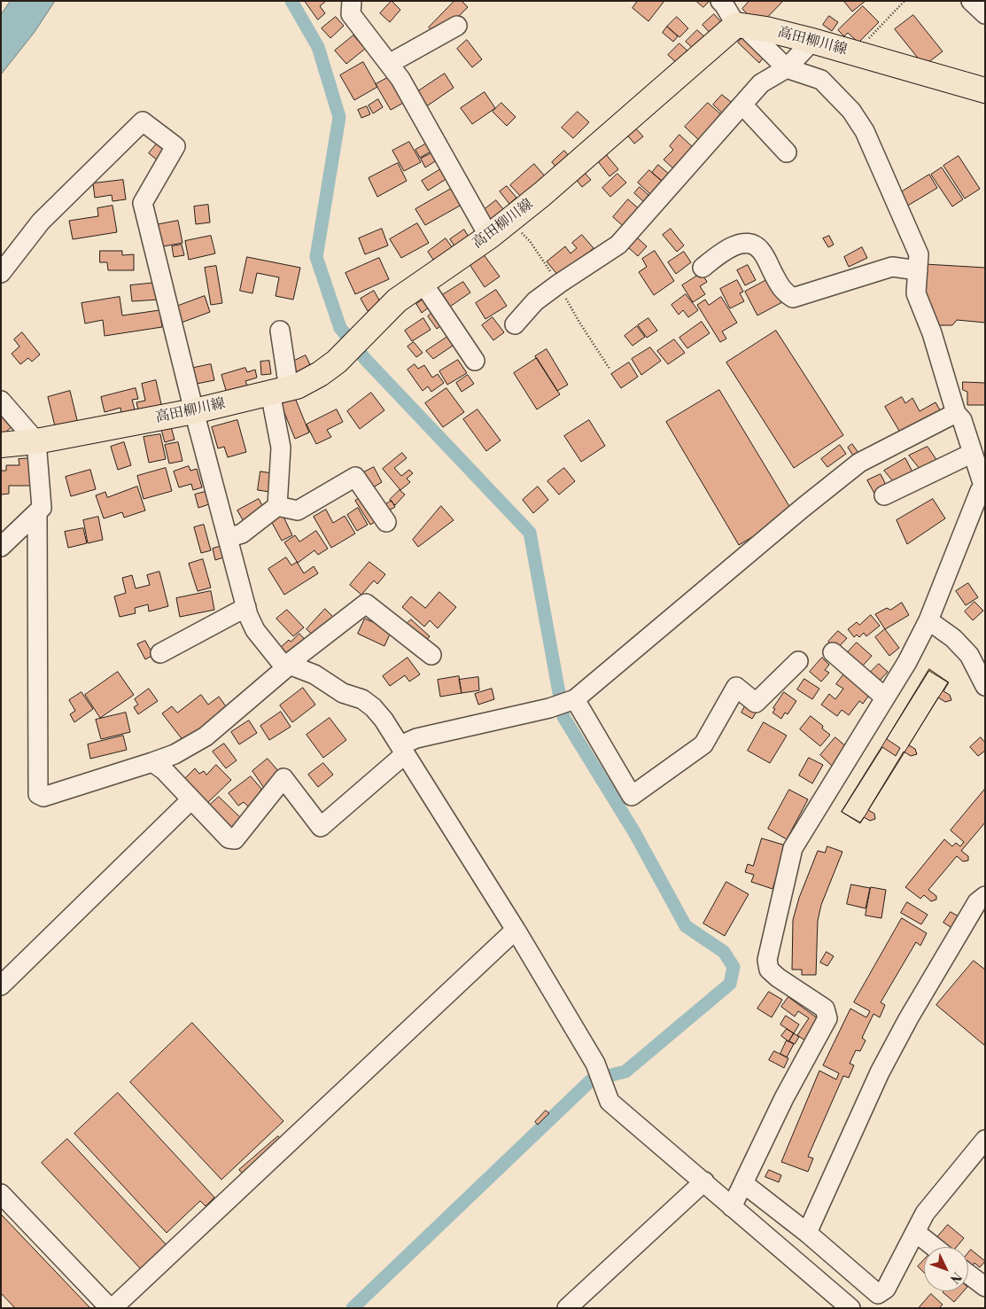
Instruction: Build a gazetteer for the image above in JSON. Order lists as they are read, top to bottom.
{
  "streets": {
    "main road": ["高田柳川線"]
  },
  "north": "bottom right"
}
